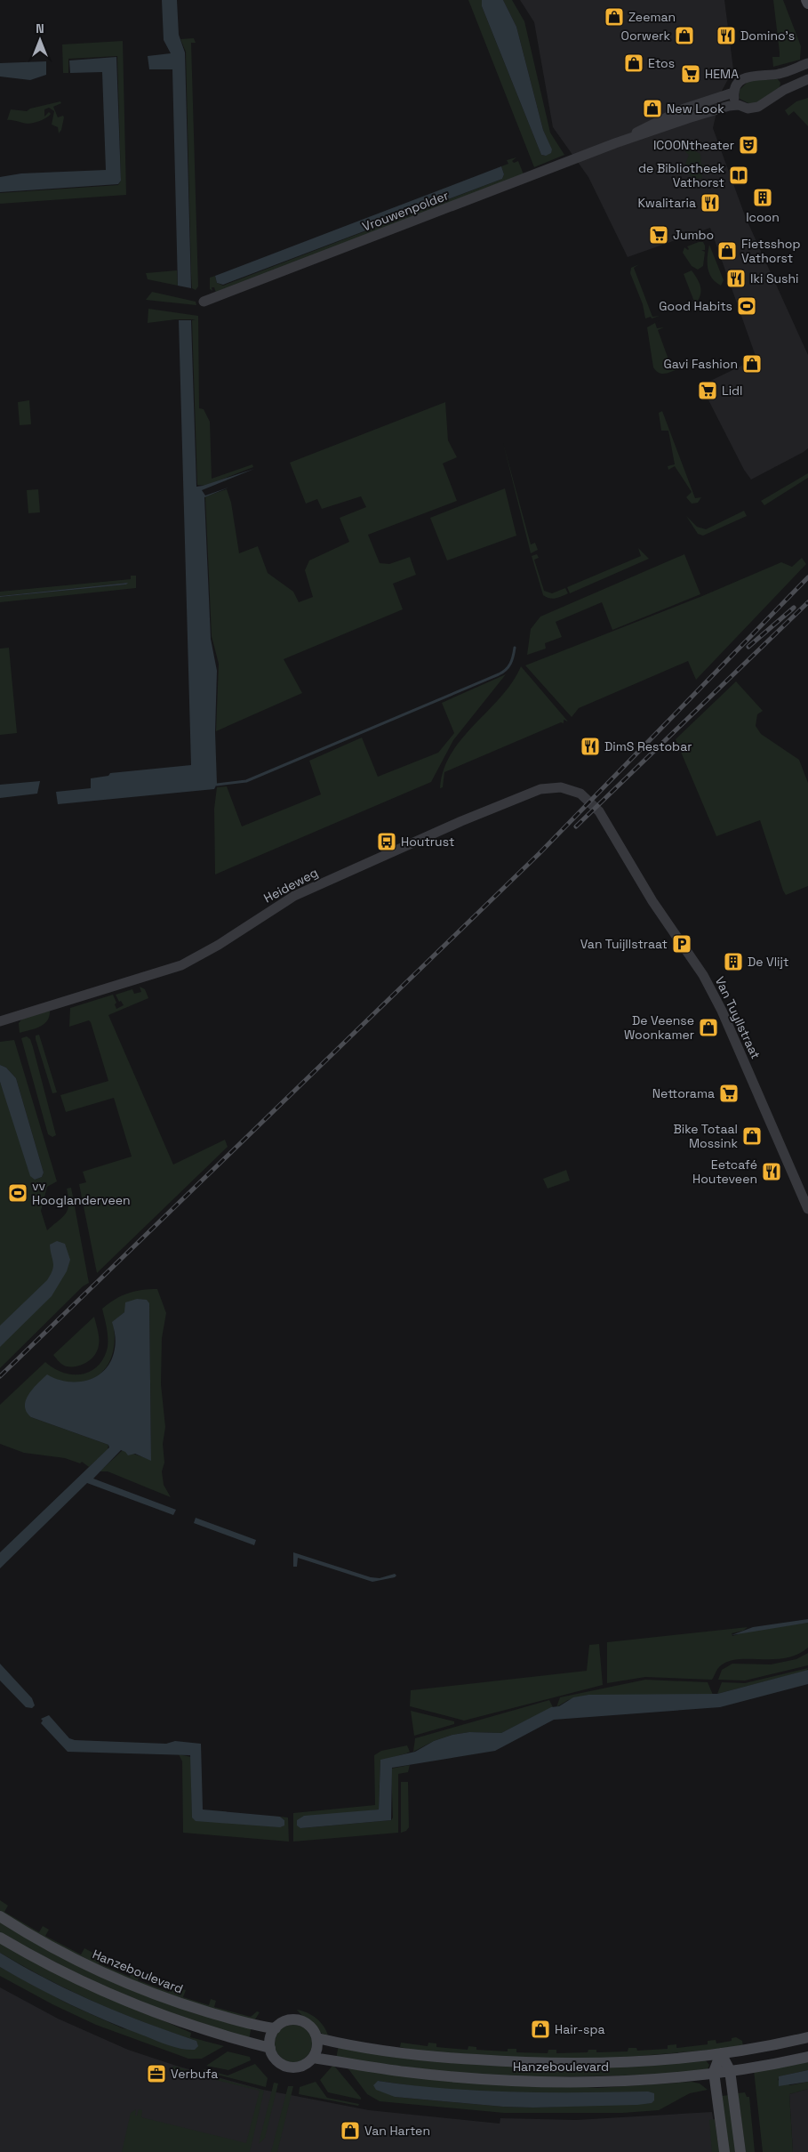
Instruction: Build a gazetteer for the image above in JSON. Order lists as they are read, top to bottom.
{
  "streets": {
    "main road": ["Hanzeboulevard"],
    "street": ["Vrouwenpolder", "Heideweg", "Van Tuyllstraat"]
  },
  "crossings": [
    ["Heideweg", "Van Tuyllstraat"]
  ],
  "places": {
    "shop": [
      "Zeeman",
      "Oorwerk",
      "Etos",
      "New Look",
      "Fietsshop Vathorst",
      "Gavi Fashion",
      "De Veense Woonkamer",
      "Bike Totaal Mossink",
      "Hair-spa",
      "Van Harten"
    ],
    "restaurant": [
      "Domino's",
      "Kwalitaria",
      "Iki Sushi",
      "DimS Restobar",
      "Eetcafé Houteveen"
    ],
    "supermarket": [
      "HEMA",
      "Jumbo",
      "Lidl",
      "Nettorama"
    ],
    "theatre": ["ICOONtheater"],
    "library": ["de Bibliotheek Vathorst"],
    "building": ["Icoon", "De Vlijt"],
    "sports": ["Good Habits", "vv Hooglanderveen"],
    "bus stop": ["Houtrust"],
    "parking": ["Van Tuijllstraat"],
    "office": ["Verbufa"]
  },
  "north": "top"
}
